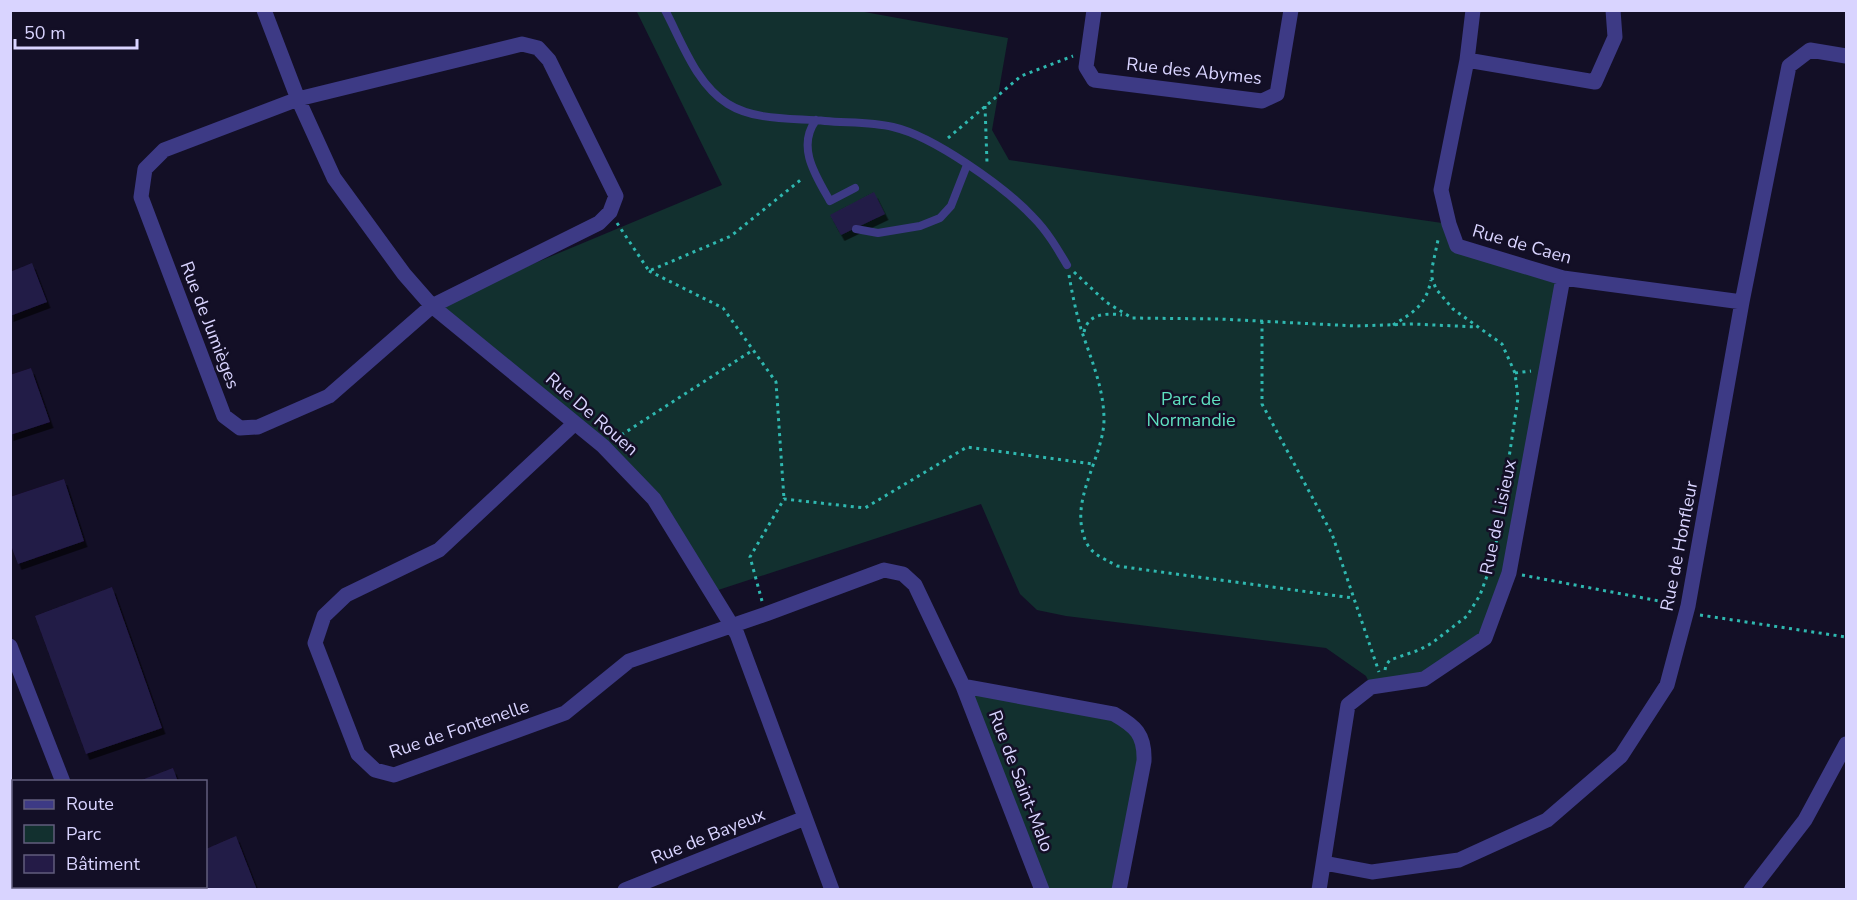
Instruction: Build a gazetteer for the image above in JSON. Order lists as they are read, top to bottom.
{
  "streets": {
    "street": [
      "Rue des Abymes",
      "Rue de Caen",
      "Rue de Jumièges",
      "Rue De Rouen",
      "Rue de Lisieux",
      "Rue de Honfleur",
      "Rue de Fontenelle",
      "Rue de Saint-Malo",
      "Rue de Bayeux"
    ]
  },
  "crossings": [
    ["Rue de Caen", "Rue de Lisieux"],
    ["Rue de Caen", "Rue de Honfleur"],
    ["Rue de Jumièges", "Rue De Rouen"],
    ["Rue De Rouen", "Rue de Fontenelle"],
    ["Rue De Rouen", "Rue de Saint-Malo"],
    ["Rue De Rouen", "Rue de Bayeux"],
    ["Rue de Lisieux", "Rue de Honfleur"],
    ["Rue de Fontenelle", "Rue de Saint-Malo"]
  ],
  "parks": ["Parc de Normandie"],
  "legend": ["Route", "Parc", "Bâtiment"],
  "scale_bar": "50 m"
}
